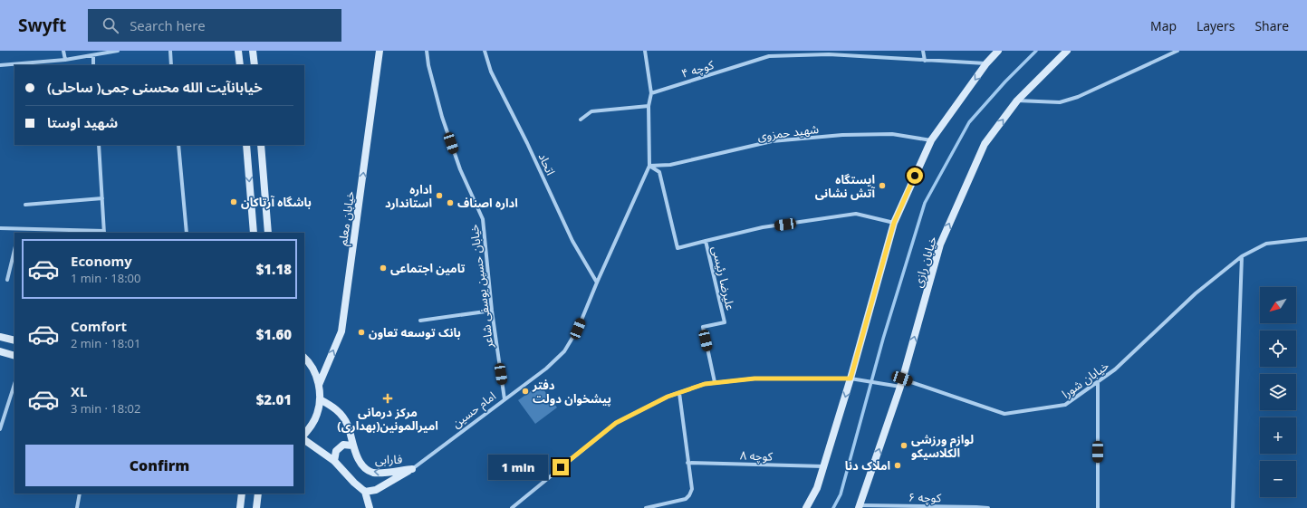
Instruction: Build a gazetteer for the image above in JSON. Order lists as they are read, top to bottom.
{
  "streets": {
    "main road": [
      "خیابان معلم",
      "خیابان رازی",
      "امام حسین",
      "فارابی"
    ],
    "street": [
      "کوچه ۴",
      "شهید حمزوی",
      "اتحاد",
      "علیرضا رئیسی",
      "خیابان حسین یوسفی شاعر",
      "خیابان شورا",
      "کوچه ۸",
      "کوچه ۶"
    ]
  },
  "crossings": [
    ["شهید حمزوی", "امام حسین"],
    ["اتحاد", "امام حسین"],
    ["خیابان رازی", "خیابان شورا"],
    ["خیابان رازی", "کوچه ۶"],
    ["علیرضا رئیسی", "خیابان شورا"],
    ["خیابان حسین یوسفی شاعر", "امام حسین"],
    ["امام حسین", "فارابی"]
  ],
  "one_way": ["خیابان معلم"],
  "places": {
    "other": [
      "ایستگاه آتش نشانی",
      "اداره استاندارد",
      "باشگاه آرتاکان",
      "اداره اصناف",
      "تامین اجتماعی",
      "بانک توسعه تعاون",
      "دفتر پیشخوان دولت",
      "لوازم ورزشی الکلاسیکو",
      "املاک دنا"
    ],
    "health": ["مرکز درمانی امیرالمونین(بهداری)"]
  },
  "north": "bottom left",
  "page": {
    "header": "Swyft",
    "search": "Search here",
    "nav": ["Map", "Layers", "Share"],
    "banner": ["خیابانآیت الله محسنی جمی( ساحلی)", "شهید اوستا"],
    "list": [
      {
        "name": "Economy",
        "note": "1 min · 18:00",
        "value": "$1.18"
      },
      {
        "name": "Comfort",
        "note": "2 min · 18:01",
        "value": "$1.60"
      },
      {
        "name": "XL",
        "note": "3 min · 18:02",
        "value": "$2.01"
      }
    ],
    "map_buttons": ["+", "−"],
    "buttons": "Confirm",
    "bubble": "1 min"
  }
}
